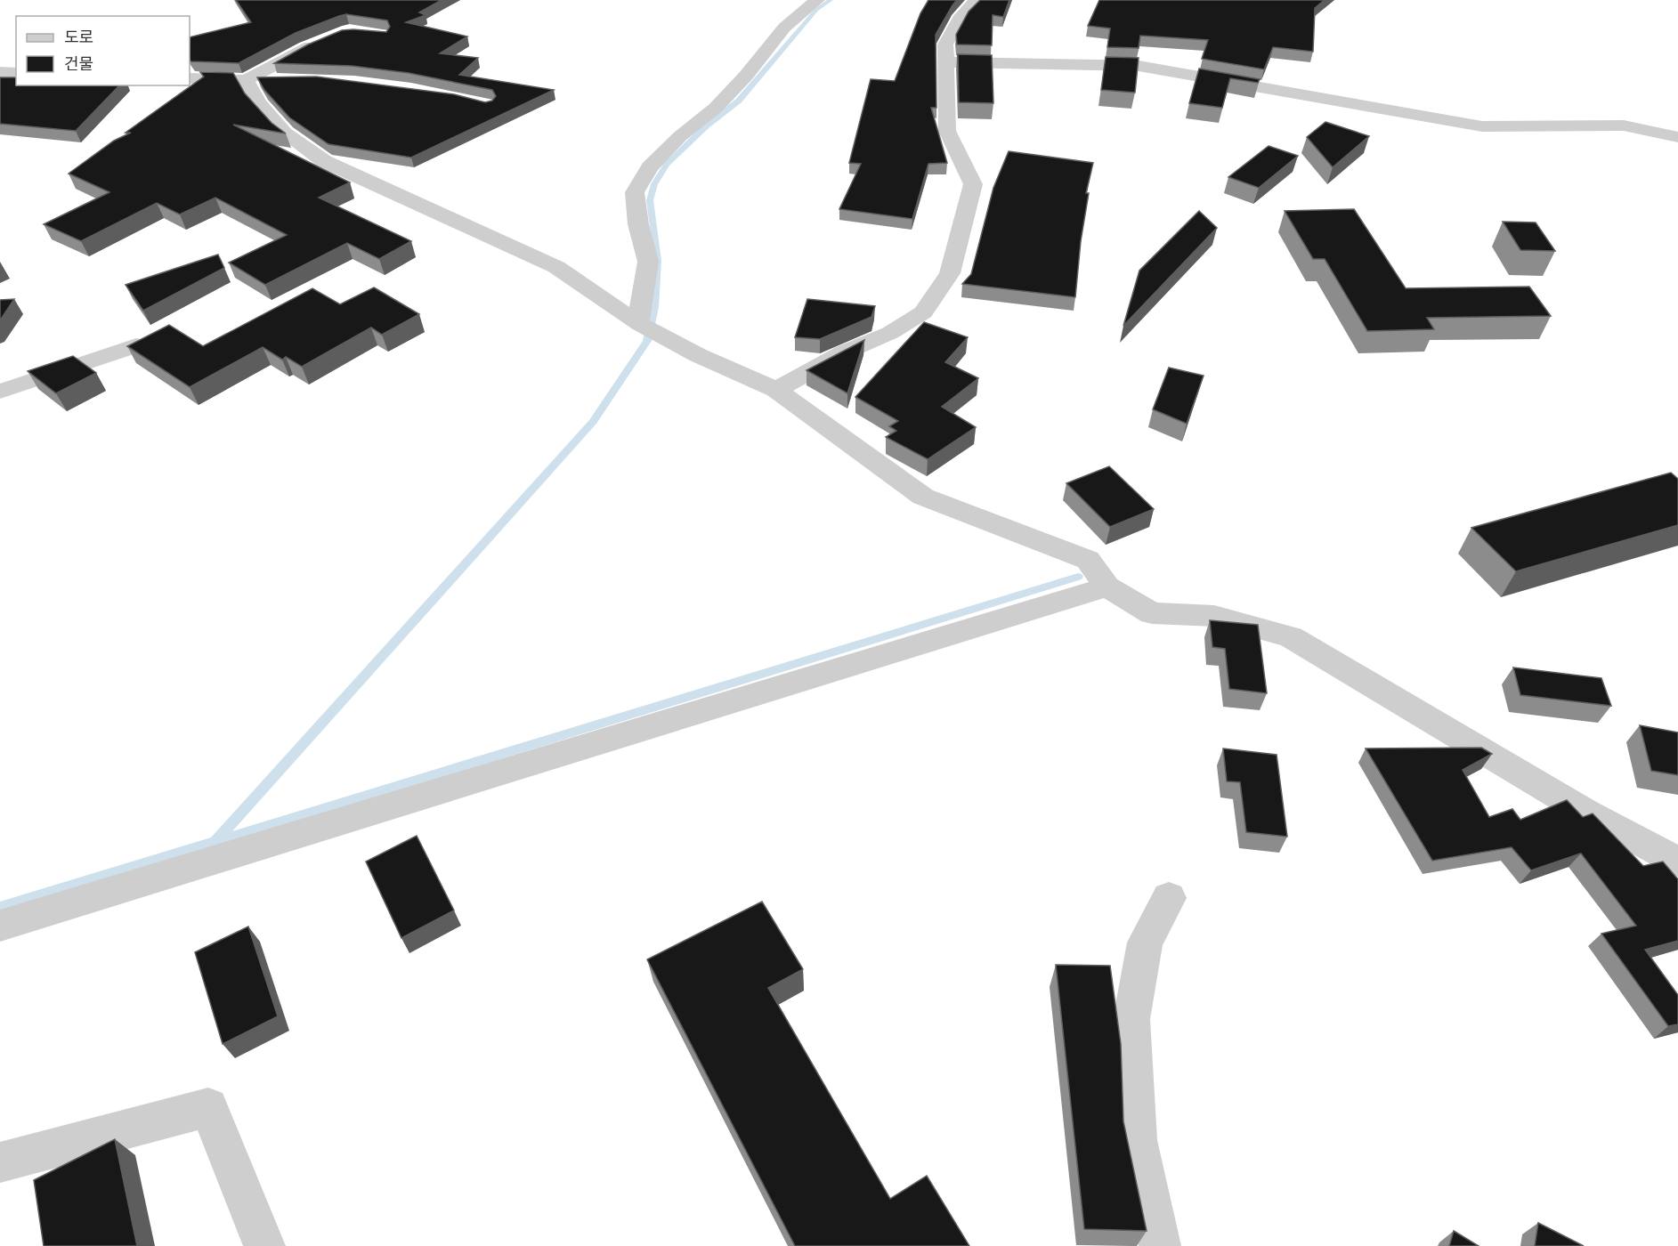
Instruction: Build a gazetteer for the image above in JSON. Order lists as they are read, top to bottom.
{
  "legend": ["도로", "건물"]
}
